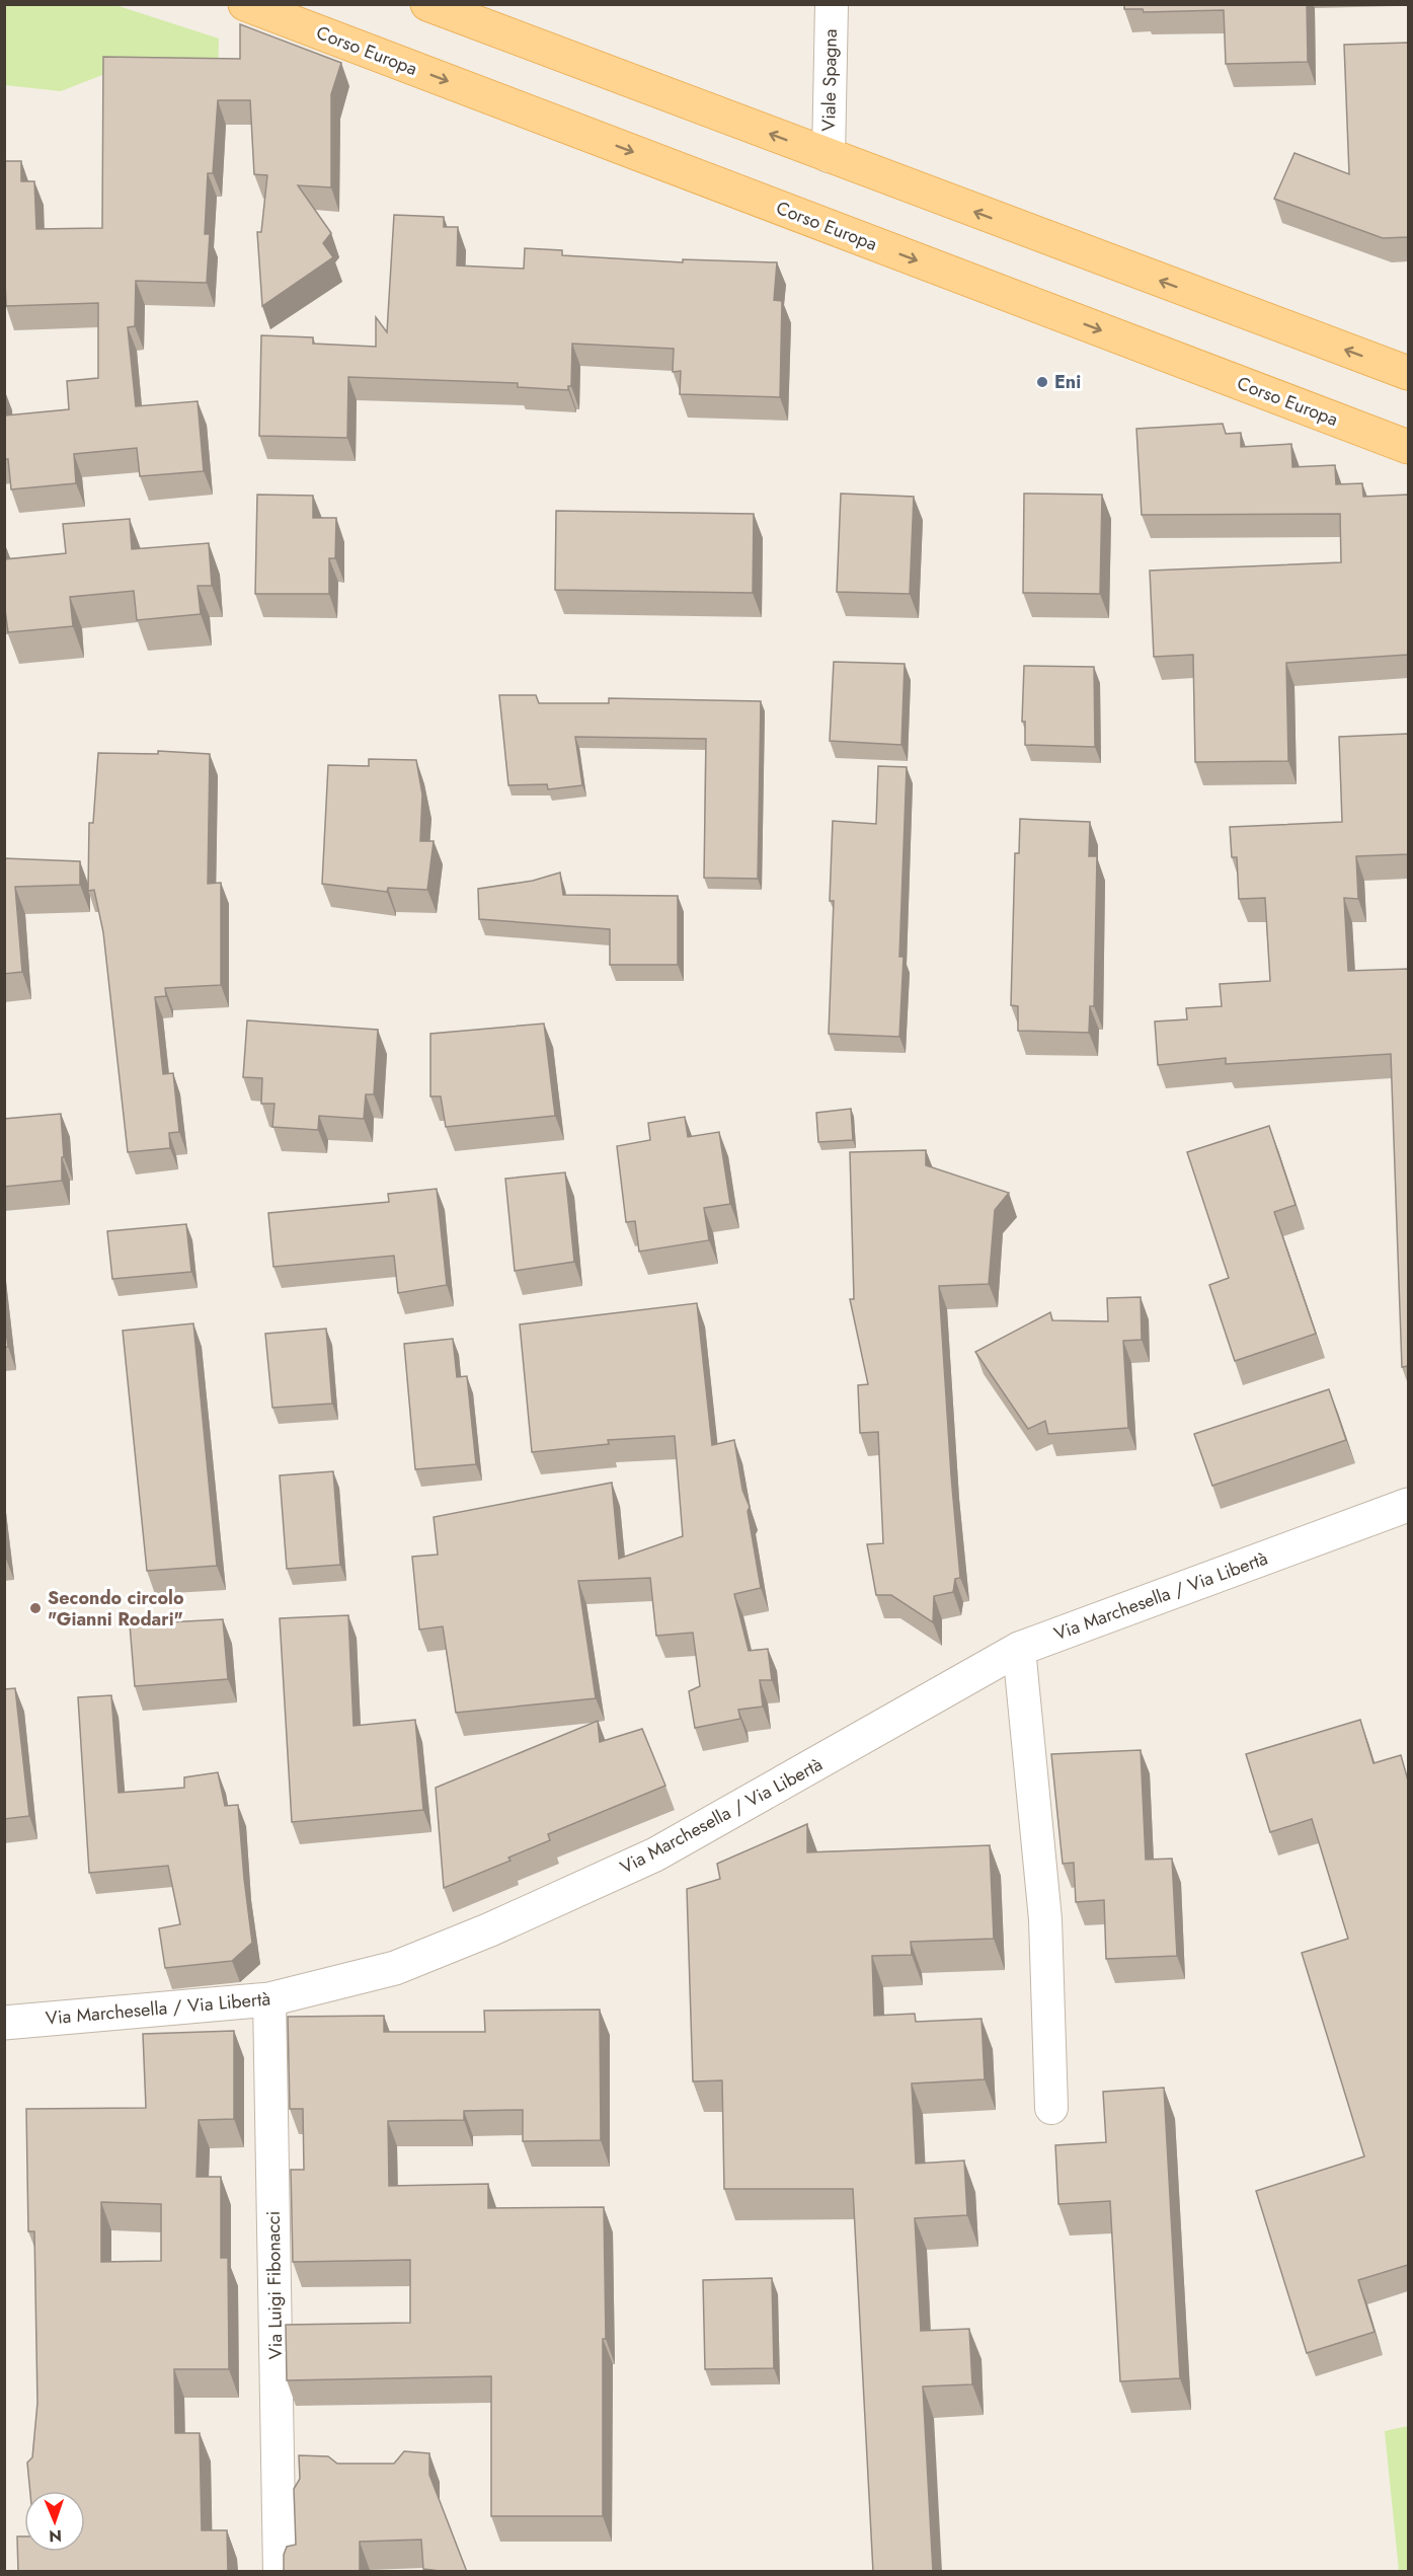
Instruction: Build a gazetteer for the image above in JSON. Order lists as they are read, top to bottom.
{
  "streets": {
    "main road": ["Corso Europa"],
    "street": ["Viale Spagna", "Via Marchesella / Via Libertà", "Via Luigi Fibonacci"]
  },
  "crossings": [
    ["Via Marchesella / Via Libertà", "Via Luigi Fibonacci"]
  ],
  "places": ["Eni", "Secondo circolo \"Gianni Rodari\""],
  "north": "bottom"
}
